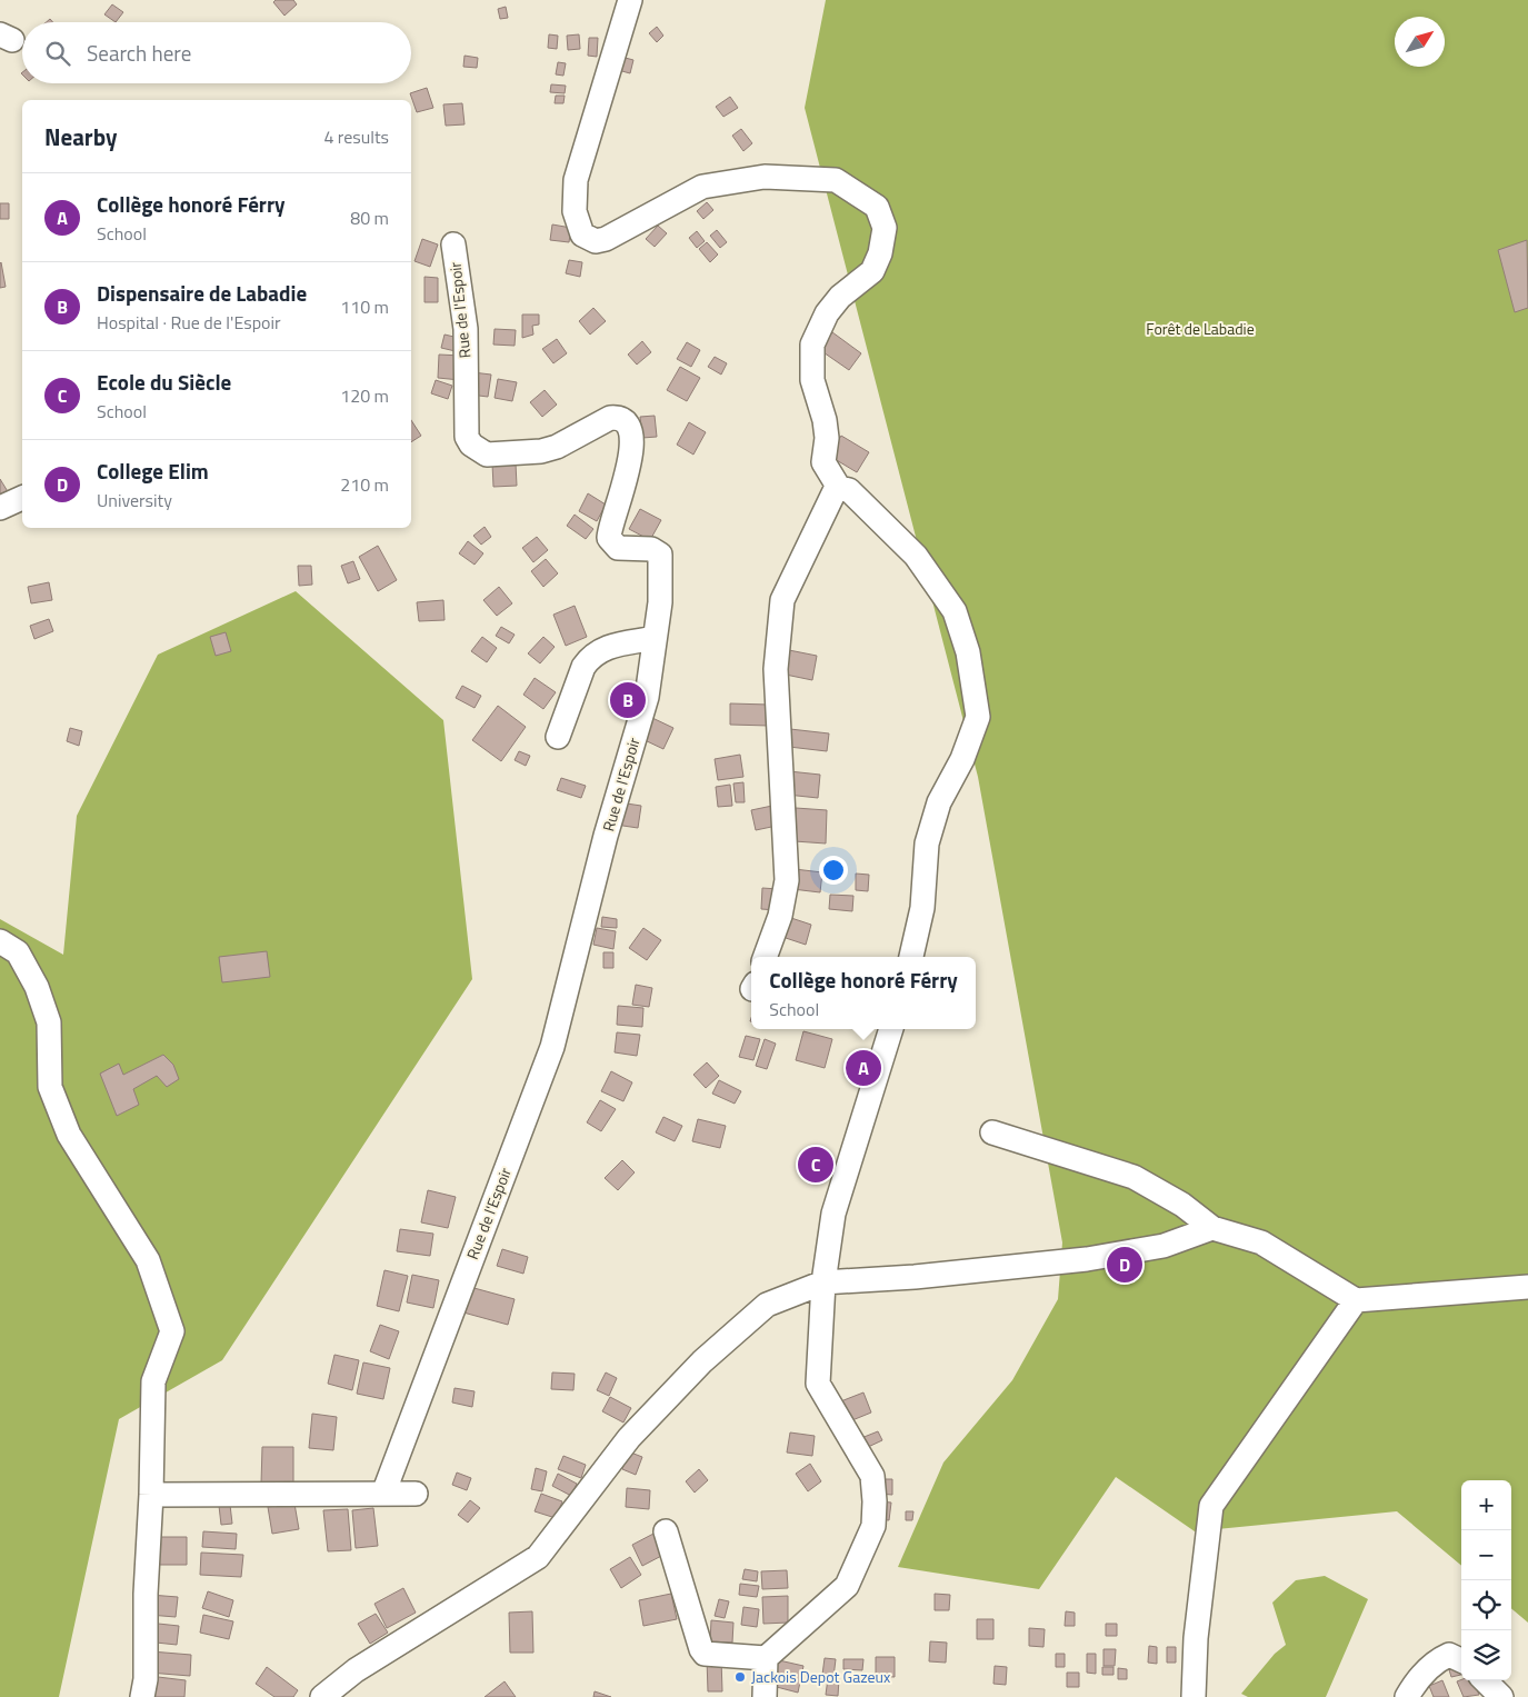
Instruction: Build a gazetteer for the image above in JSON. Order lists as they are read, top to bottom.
{
  "streets": {
    "street": ["Rue de l'Espoir"]
  },
  "parks": ["Forêt de Labadie"],
  "places": ["Jackois Depot Gazeux"],
  "north": "top right",
  "page": {
    "search": "Search here",
    "heading": ["Nearby", "4 results"],
    "list": [
      {
        "mark": "A",
        "name": "Collège honoré Férry",
        "note": "School",
        "value": "80 m"
      },
      {
        "mark": "B",
        "name": "Dispensaire de Labadie",
        "note": "Hospital · Rue de l'Espoir",
        "value": "110 m"
      },
      {
        "mark": "C",
        "name": "Ecole du Siècle",
        "note": "School",
        "value": "120 m"
      },
      {
        "mark": "D",
        "name": "College Elim",
        "note": "University",
        "value": "210 m"
      }
    ],
    "pins": [
      "B",
      "A",
      "C",
      "D"
    ],
    "popup": ["Collège honoré Férry", "School"],
    "map_buttons": ["+", "−"]
  }
}
